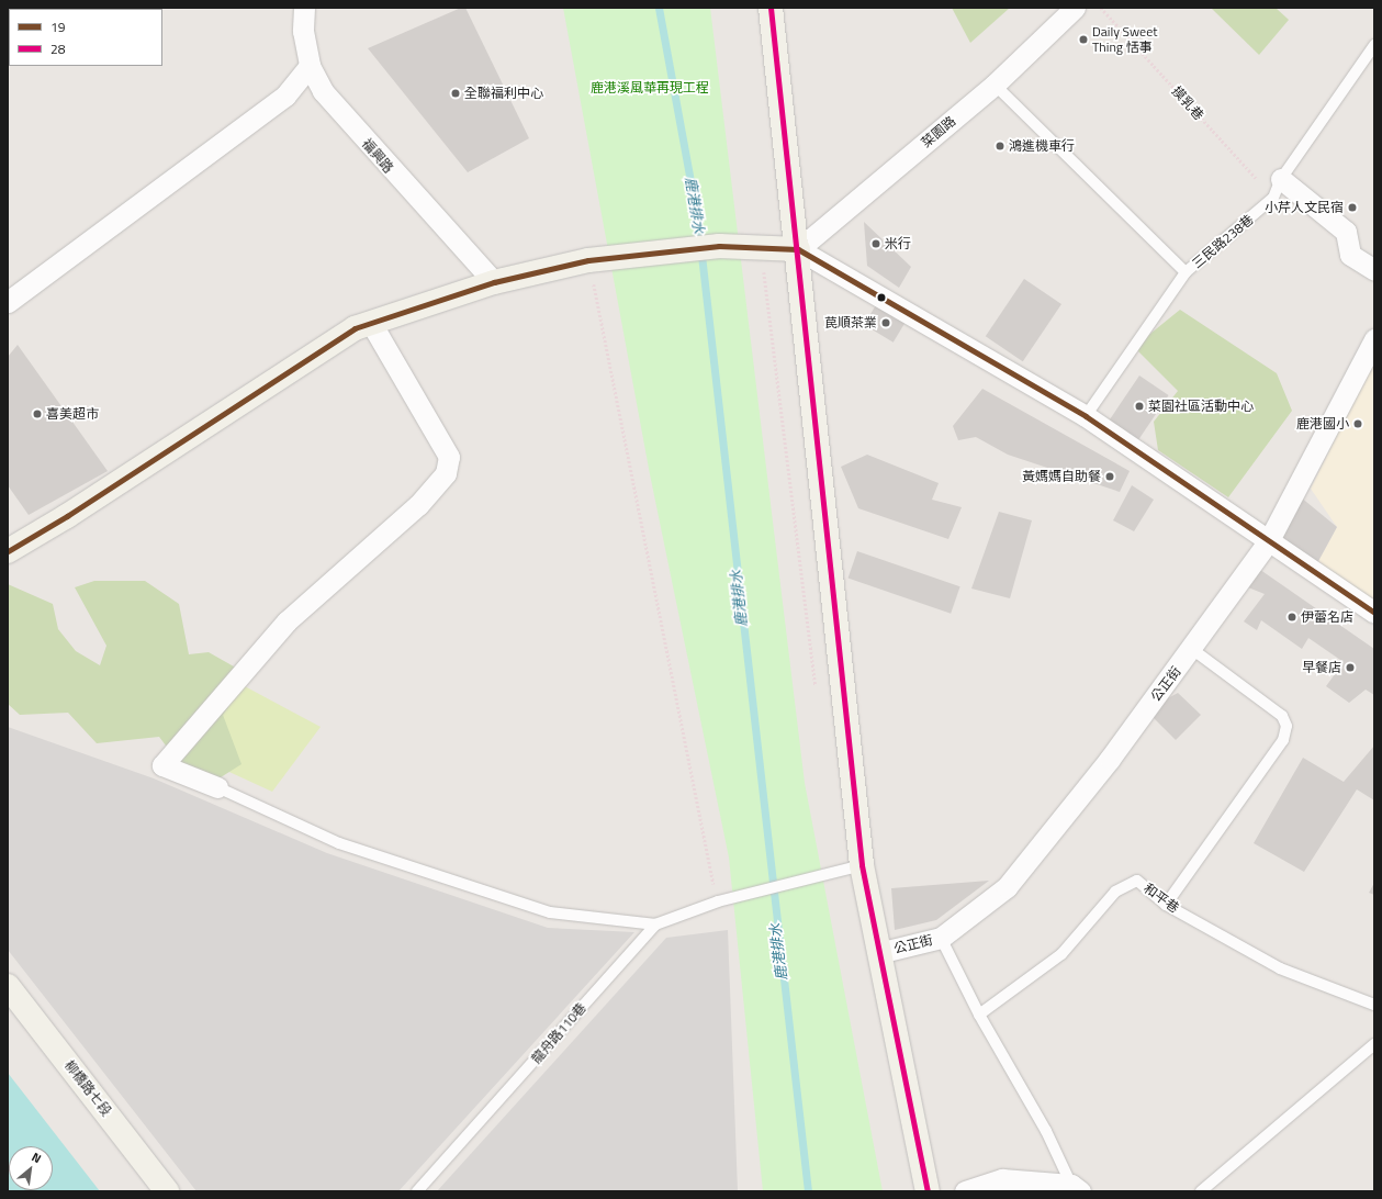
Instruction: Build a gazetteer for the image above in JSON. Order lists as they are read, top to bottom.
{
  "streets": {
    "street": [
      "菜園路",
      "福興路",
      "公正街",
      "柳橋路七段"
    ],
    "lane": ["三民路238巷", "和平巷", "龍舟路110巷"],
    "path": ["摸乳巷"]
  },
  "crossings": [
    ["摸乳巷", "三民路238巷"]
  ],
  "water": ["鹿港排水"],
  "parks": ["鹿港溪風華再現工程"],
  "places": [
    "Daily Sweet Thing 恬事",
    "全聯福利中心",
    "鴻進機車行",
    "小芹人文民宿",
    "米行",
    "苠順茶業",
    "菜園社區活動中心",
    "喜美超市",
    "鹿港國小",
    "黃媽媽自助餐",
    "伊蕾名店",
    "早餐店"
  ],
  "lines": ["transit line 28", "transit line 19"],
  "legend": ["19", "28"],
  "north": "top right"
}
